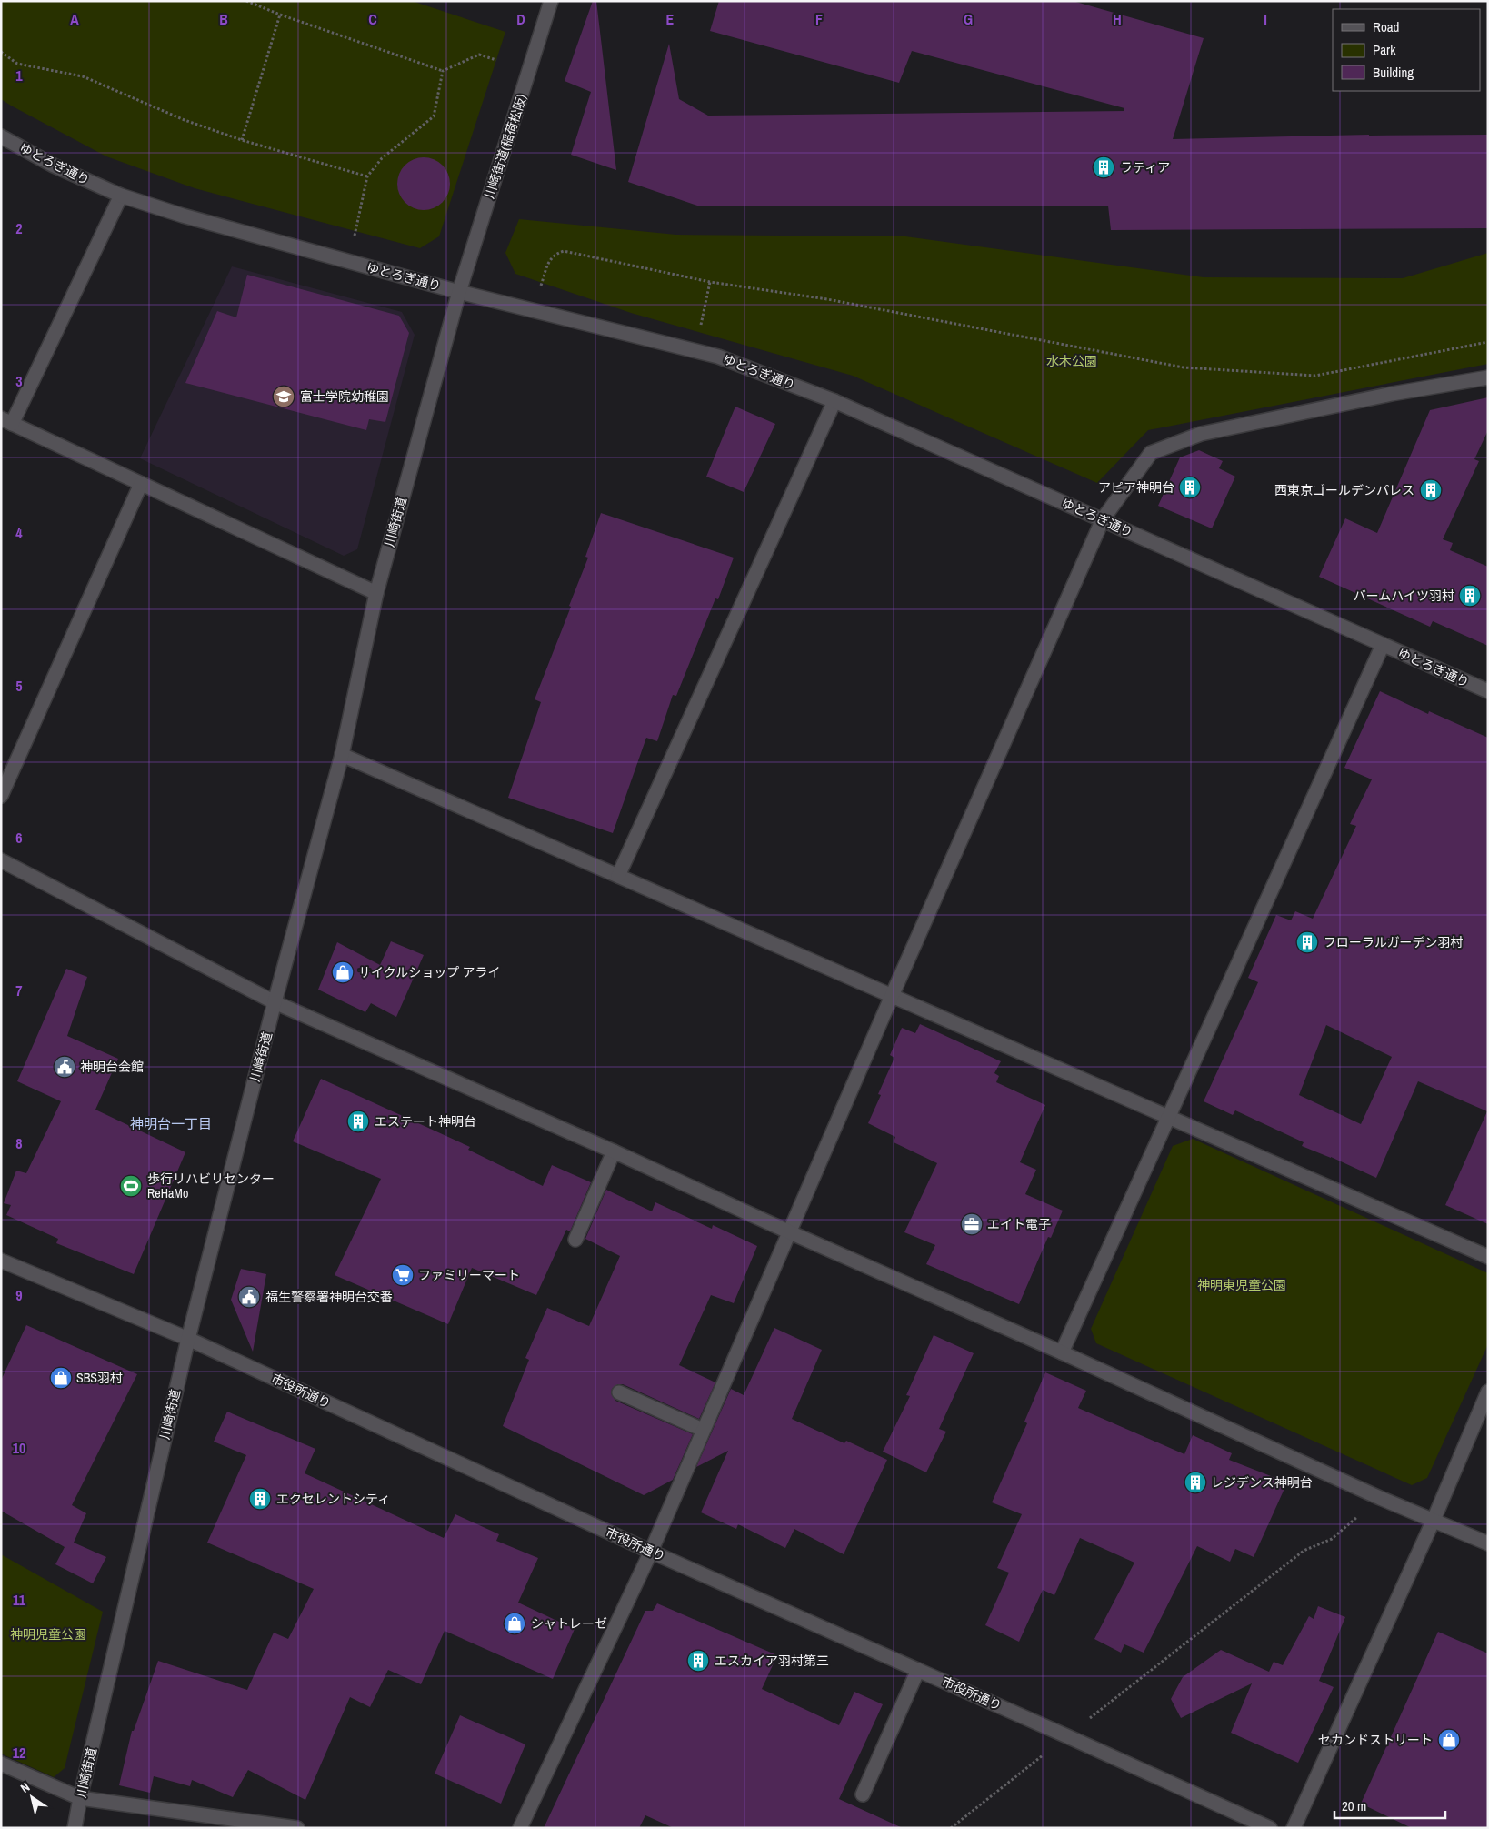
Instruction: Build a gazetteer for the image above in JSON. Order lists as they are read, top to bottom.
{
  "streets": {
    "street": [
      "川崎街道(稲荷松阪)",
      "ゆとろぎ通り",
      "川崎街道",
      "市役所通り"
    ]
  },
  "crossings": [
    ["川崎街道(稲荷松阪)", "ゆとろぎ通り"],
    ["川崎街道(稲荷松阪)", "川崎街道"],
    ["ゆとろぎ通り", "川崎街道"],
    ["川崎街道", "市役所通り"]
  ],
  "districts": ["神明台一丁目"],
  "parks": ["水木公園", "神明東児童公園", "神明児童公園"],
  "places": {
    "building": [
      "ラティア",
      "アピア神明台",
      "西東京ゴールデンパレス",
      "バームハイツ羽村",
      "フローラルガーデン羽村",
      "エステート神明台",
      "レジデンス神明台",
      "エクセレントシティ",
      "エスカイア羽村第三"
    ],
    "school or university": ["富士学院幼稚園"],
    "shop": [
      "サイクルショップ アライ",
      "SBS羽村",
      "シャトレーゼ",
      "セカンドストリート"
    ],
    "public building": ["神明台会館", "福生警察署神明台交番"],
    "sports": ["歩行リハビリセンター ReHaMo"],
    "office": ["エイト電子"],
    "supermarket": ["ファミリーマート"]
  },
  "legend": ["Road", "Park", "Building"],
  "scale_bar": "20 m",
  "north": "top left",
  "grid": {
    "columns": [
      "A",
      "B",
      "C",
      "D",
      "E",
      "F",
      "G",
      "H",
      "I"
    ],
    "rows": [
      "1",
      "2",
      "3",
      "4",
      "5",
      "6",
      "7",
      "8",
      "9",
      "10",
      "11",
      "12"
    ]
  }
}
